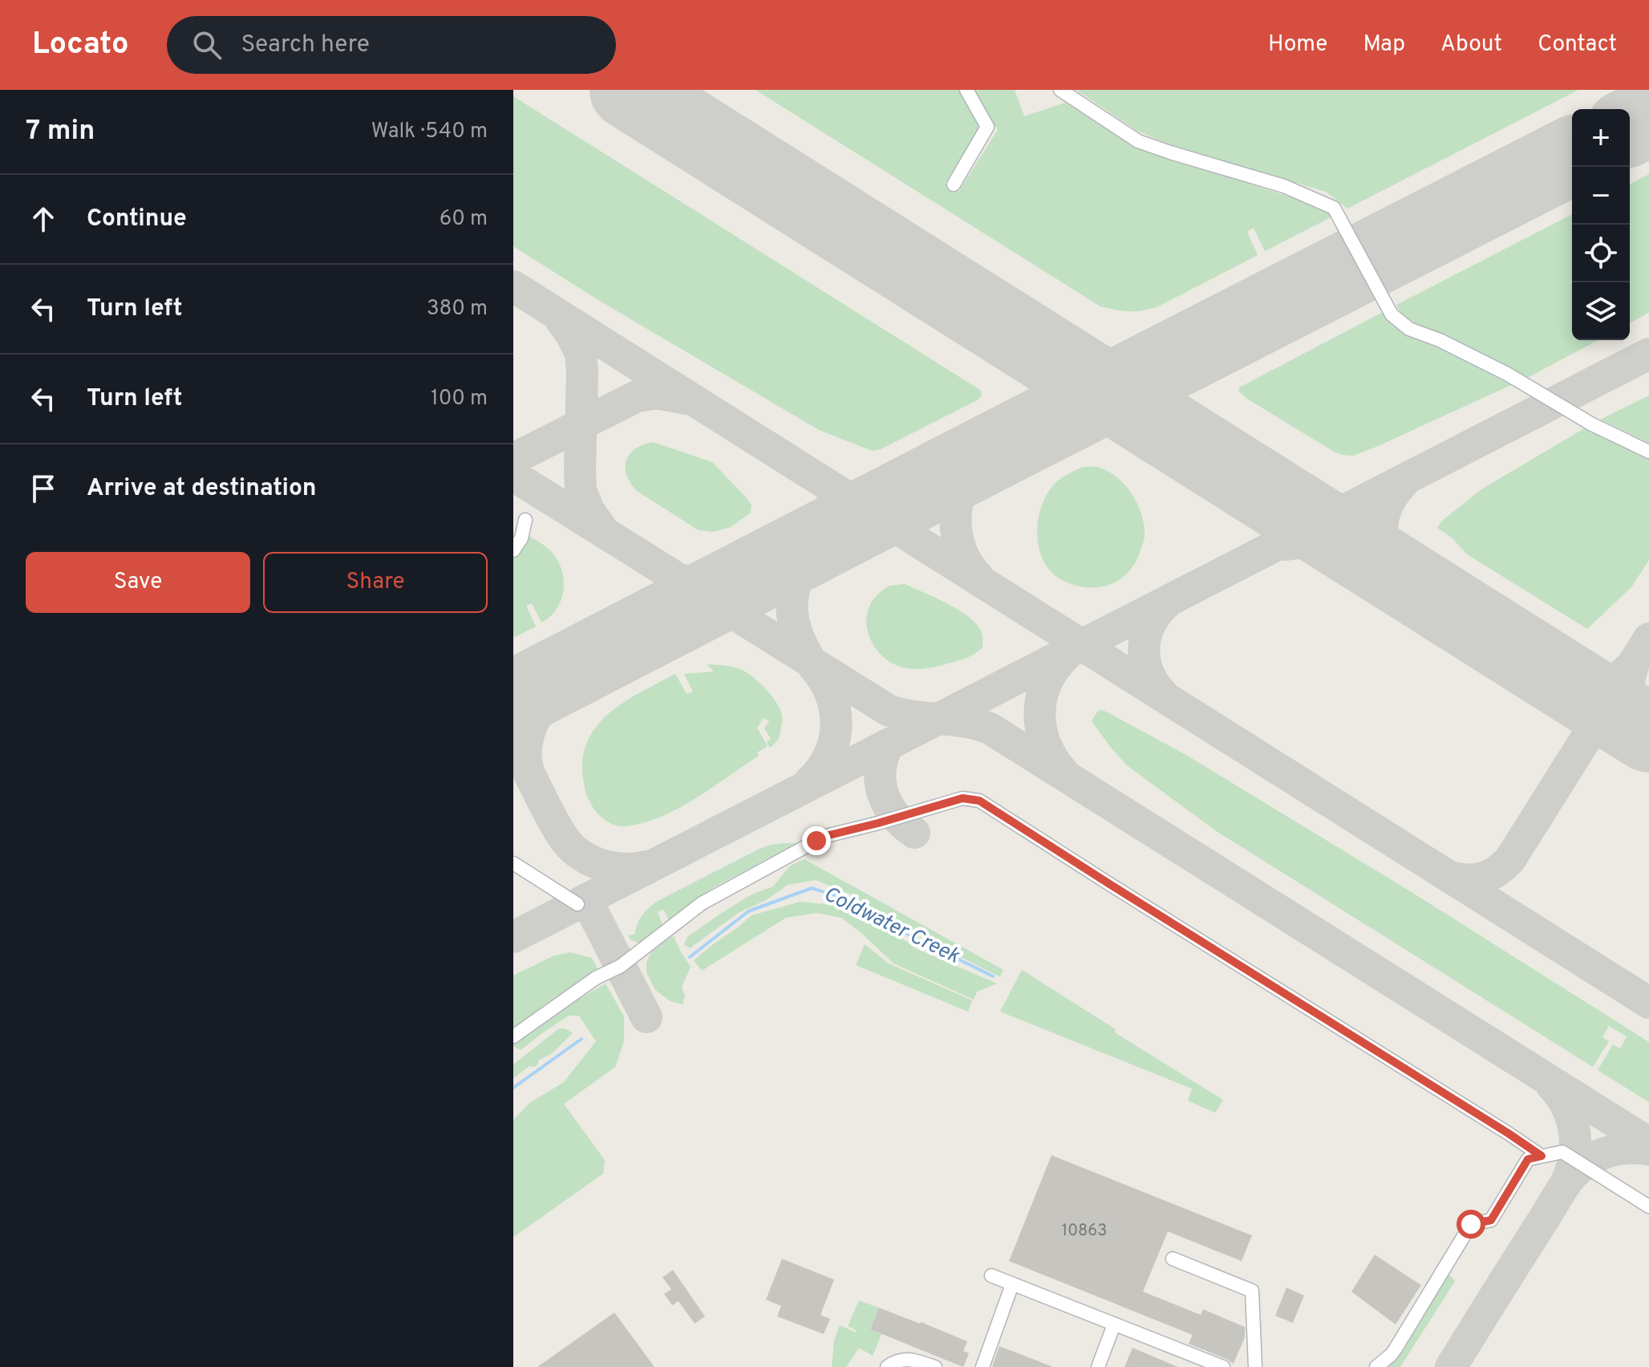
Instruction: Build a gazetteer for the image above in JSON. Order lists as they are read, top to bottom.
{
  "water": ["Coldwater Creek"],
  "house_numbers": ["10863"],
  "page": {
    "header": "Locato",
    "search": "Search here",
    "nav": [
      "Home",
      "Map",
      "About",
      "Contact"
    ],
    "heading": ["7 min", "Walk · 540 m"],
    "map_buttons": ["+", "−"],
    "list": [
      ["Continue", "60 m"],
      ["Turn left", "380 m"],
      ["Turn left", "100 m"],
      "Arrive at destination"
    ],
    "buttons": ["Save", "Share"]
  }
}
